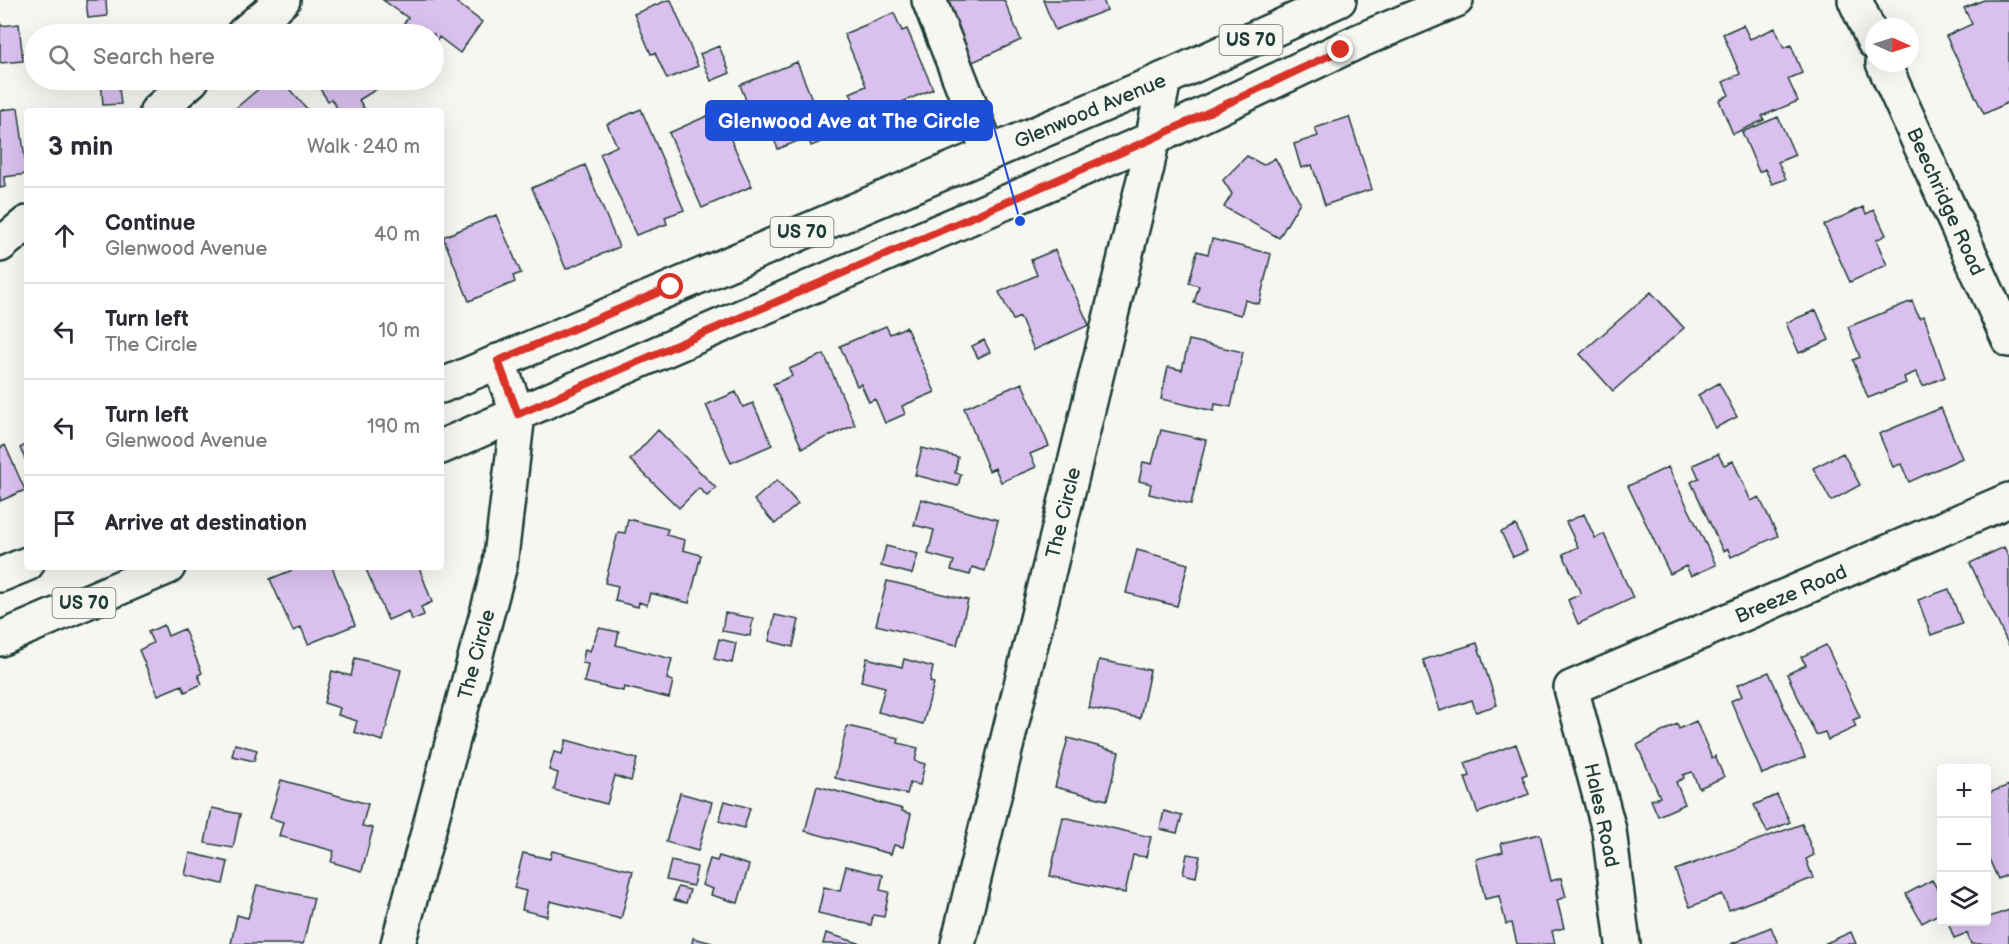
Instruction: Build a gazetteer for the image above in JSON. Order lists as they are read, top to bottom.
{
  "streets": {
    "street": [
      "US 70",
      "Glenwood Avenue",
      "Beechridge Road",
      "The Circle",
      "Breeze Road",
      "Hales Road"
    ]
  },
  "crossings": [
    ["US 70", "The Circle"],
    ["Glenwood Avenue", "The Circle"],
    ["Breeze Road", "Hales Road"]
  ],
  "places": ["Glenwood Ave at The Circle"],
  "north": "right",
  "page": {
    "search": "Search here",
    "heading": ["3 min", "Walk · 240 m"],
    "list": [
      ["Continue", "Glenwood Avenue", "40 m"],
      ["Turn left", "The Circle", "10 m"],
      ["Turn left", "Glenwood Avenue", "190 m"],
      "Arrive at destination"
    ],
    "map_buttons": ["+", "−"]
  }
}
